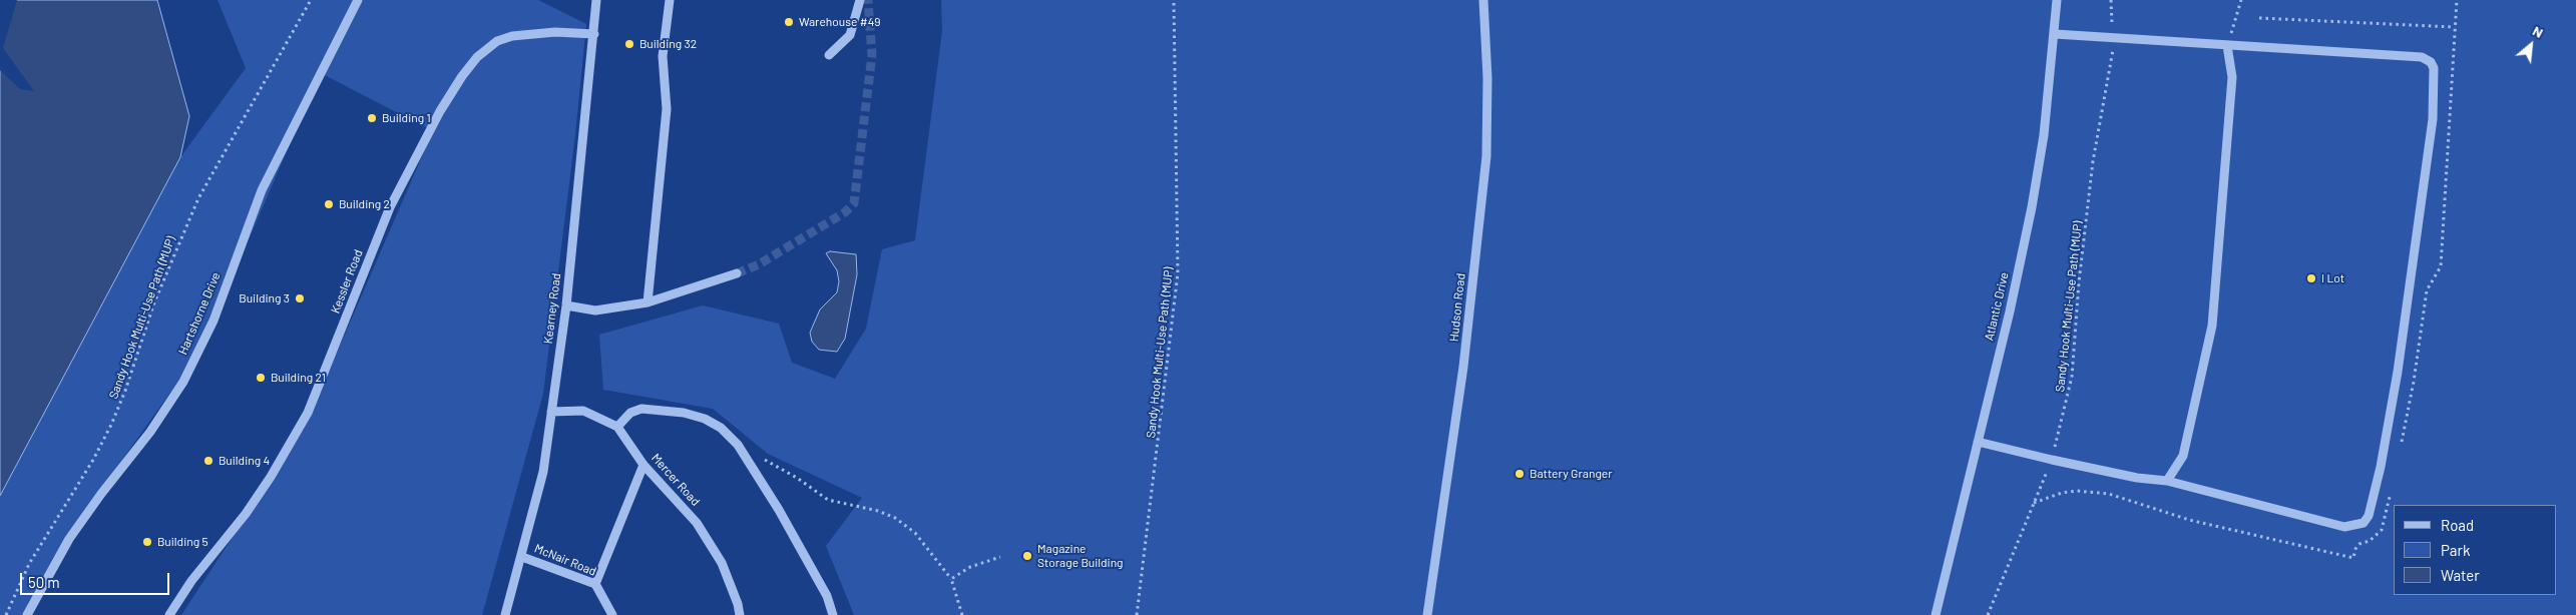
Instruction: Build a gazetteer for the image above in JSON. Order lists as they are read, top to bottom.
{
  "streets": {
    "street": [
      "Kessler Road",
      "Atlantic Drive",
      "Hudson Road",
      "Kearney Road",
      "Hartshorne Drive",
      "Mercer Road",
      "McNair Road"
    ],
    "path": ["Sandy Hook Multi-Use Path (MUP)"]
  },
  "crossings": [
    ["Kessler Road", "Kearney Road"],
    ["Kearney Road", "McNair Road"]
  ],
  "places": [
    "Warehouse #49",
    "Building 32",
    "Building 1",
    "Building 2",
    "I Lot",
    "Building 3",
    "Building 21",
    "Building 4",
    "Battery Granger",
    "Building 5",
    "Magazine Storage Building"
  ],
  "legend": ["Road", "Park", "Water"],
  "scale_bar": "50 m",
  "north": "top right"
}
